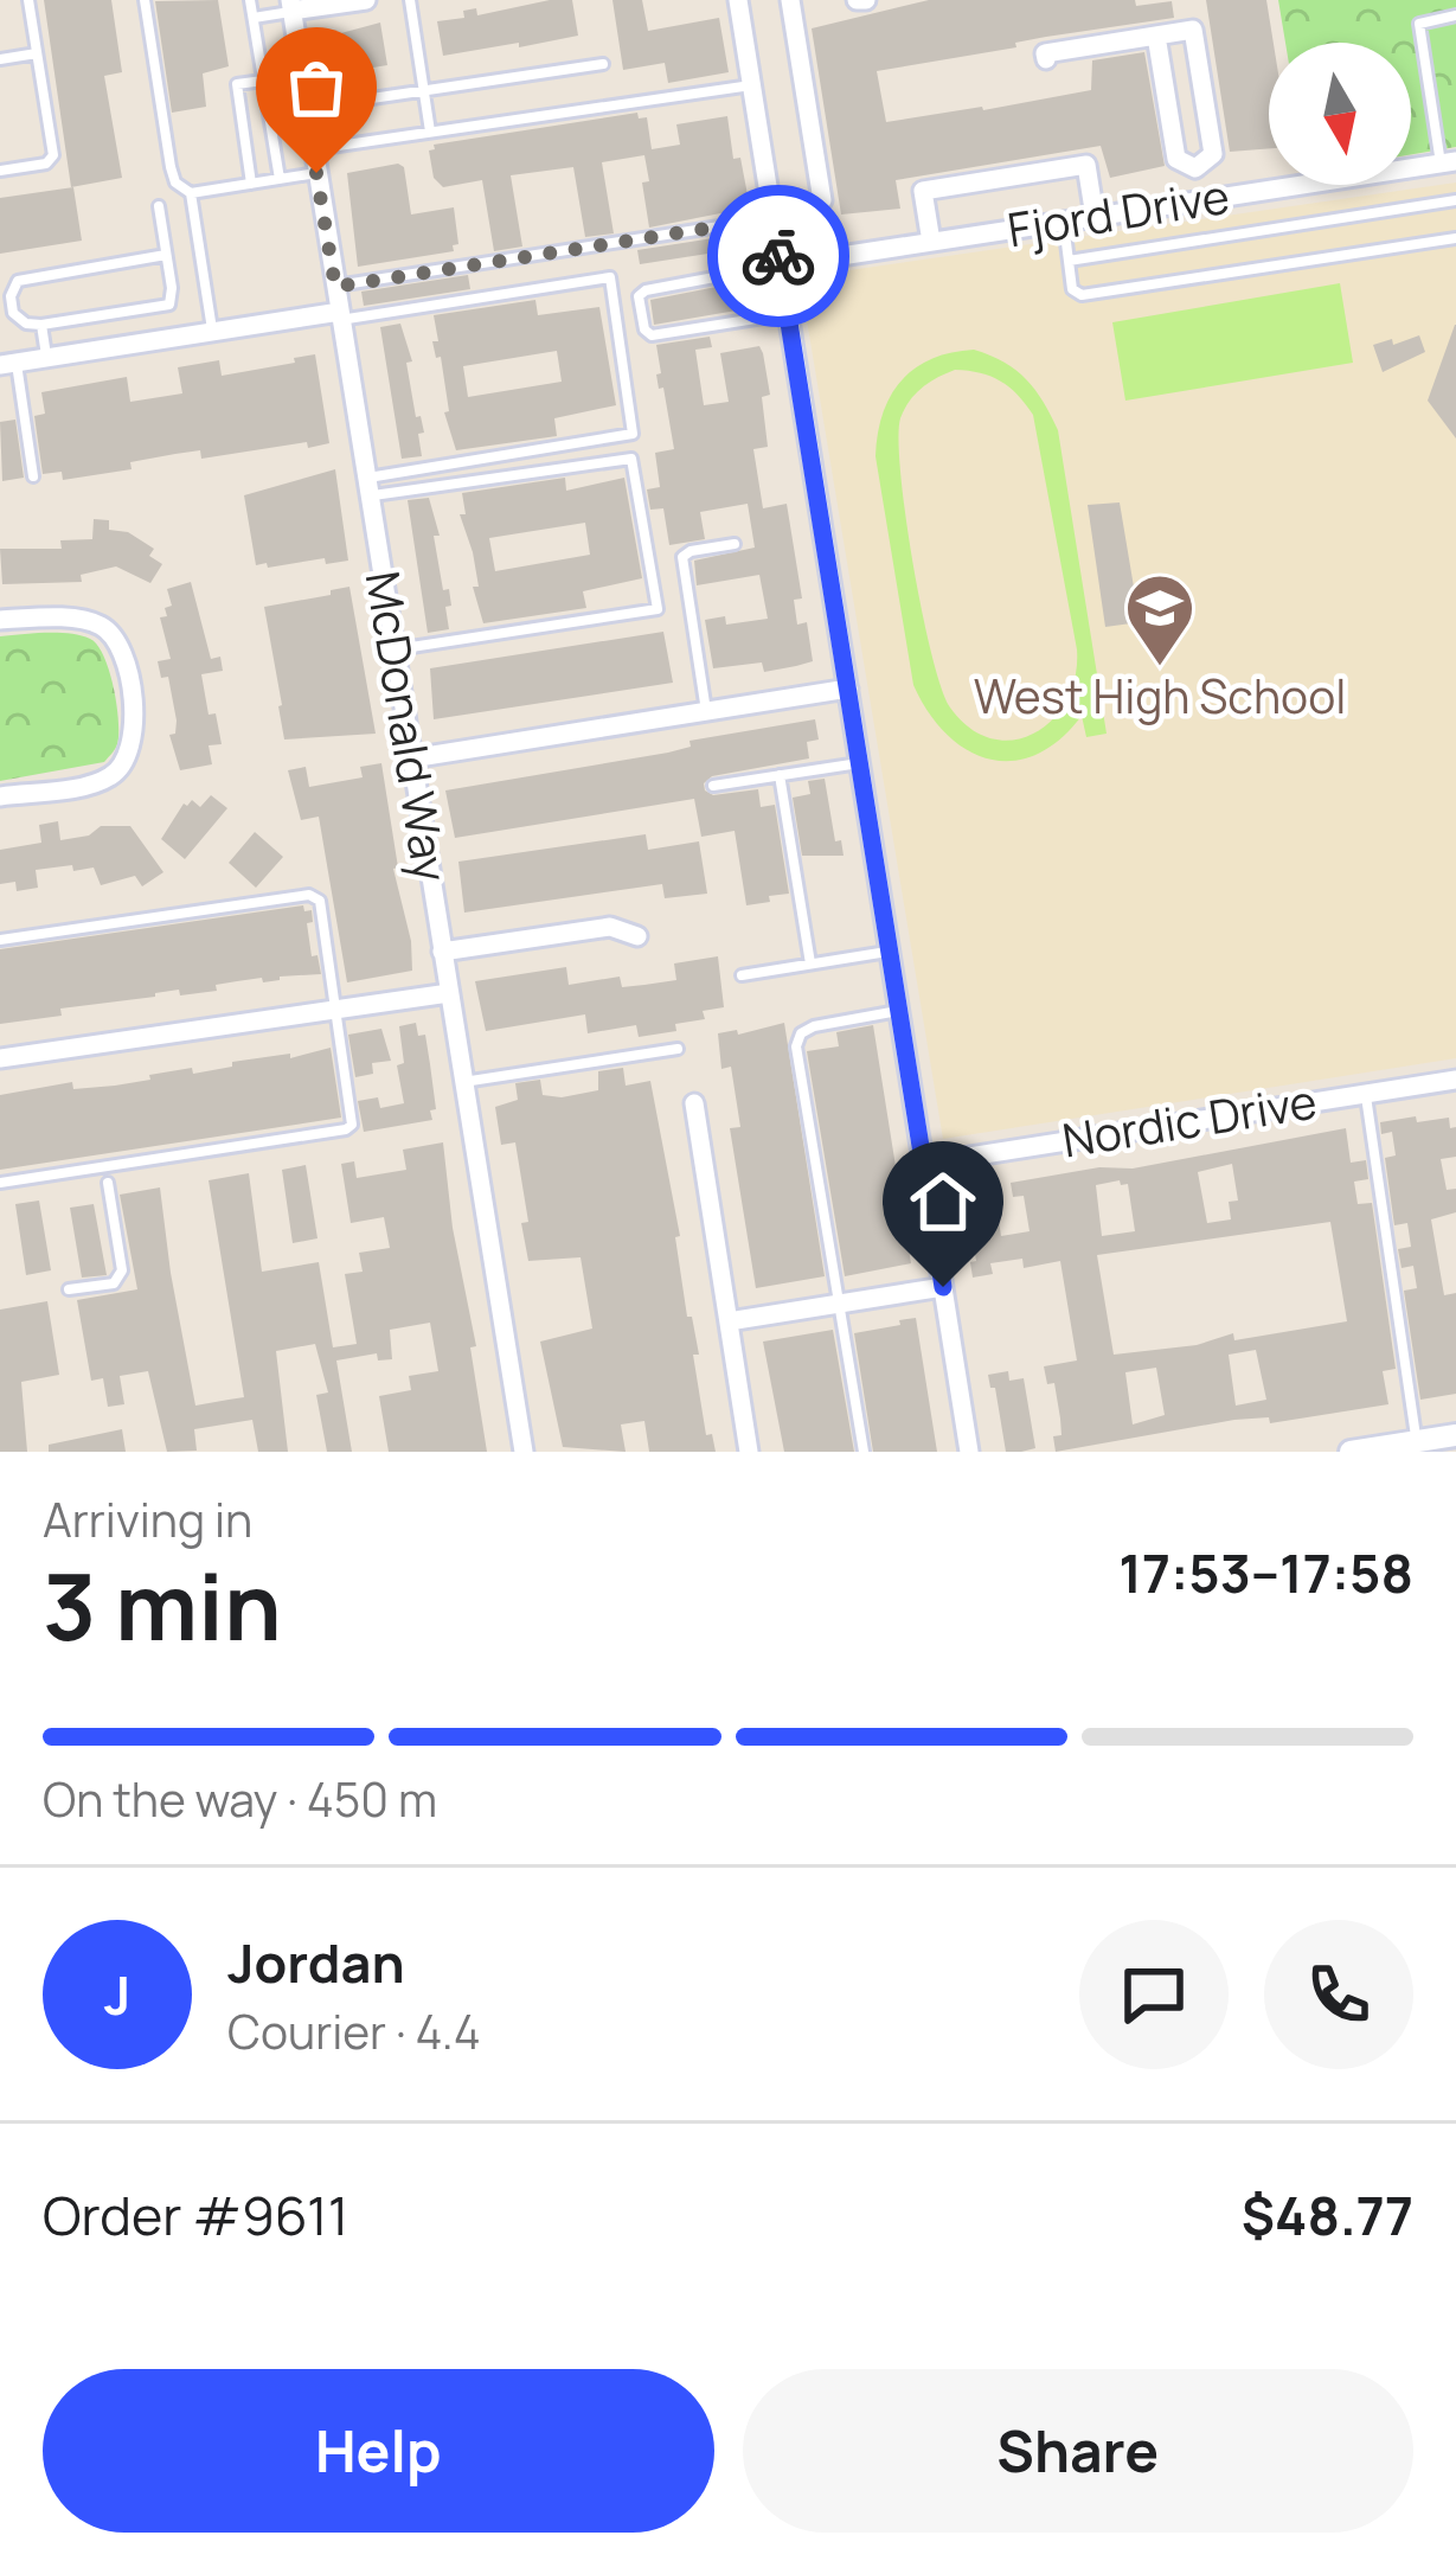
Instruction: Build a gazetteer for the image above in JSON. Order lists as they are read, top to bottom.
{
  "streets": {
    "street": ["Fjord Drive", "McDonald Way", "Nordic Drive"]
  },
  "places": {
    "school or university": ["West High School"]
  },
  "north": "bottom",
  "page": {
    "heading": ["3 min", "Arriving in", "17:53–17:58"],
    "panel": [
      "Jordan",
      "Courier · 4.4",
      "Order #9611",
      "$48.77"
    ],
    "bar": "On the way · 450 m",
    "round": "J",
    "buttons": ["Help", "Share"]
  }
}
